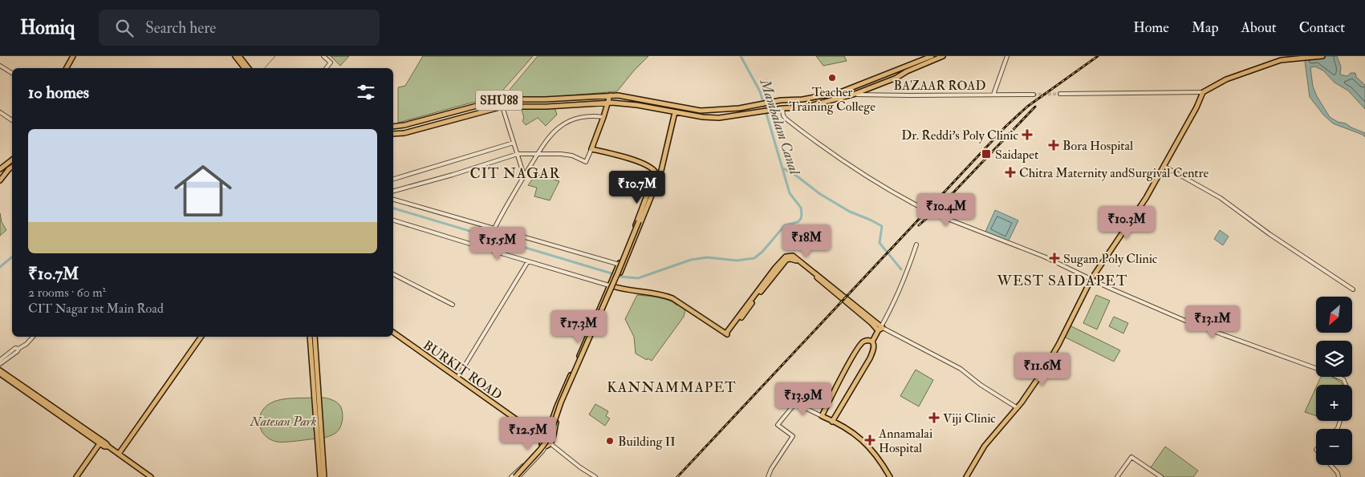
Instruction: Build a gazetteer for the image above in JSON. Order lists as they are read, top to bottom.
{
  "streets": {
    "main road": ["SHU88", "BURKIT ROAD"],
    "street": ["BAZAAR ROAD"]
  },
  "districts": ["CIT NAGAR", "WEST SAIDAPET", "KANNAMMAPET"],
  "water": ["Mambalam Canal"],
  "parks": ["Natesan Park"],
  "places": {
    "other": ["Teacher Training College", "Building II"],
    "health": [
      "Dr. Reddi's Poly Clinic",
      "Bora Hospital",
      "Chitra Maternity andSurgival Centre",
      "Sugam Poly Clinic",
      "Viji Clinic",
      "Annamalai Hospital"
    ],
    "transit": ["Saidapet"]
  },
  "north": "bottom left",
  "page": {
    "header": "Homiq",
    "search": "Search here",
    "nav": [
      "Home",
      "Map",
      "About",
      "Contact"
    ],
    "heading": "10 homes",
    "list": [
      {
        "name": "₹10.7M",
        "note": "2 rooms · 60 m² · CIT Nagar 1st Main Road"
      }
    ],
    "price": [
      "₹10.7M",
      "₹10.4M",
      "₹10.3M",
      "₹18M",
      "₹15.5M",
      "₹13.1M",
      "₹17.3M",
      "₹11.6M",
      "₹13.9M",
      "₹12.5M"
    ],
    "map_buttons": ["+", "−"]
  }
}
